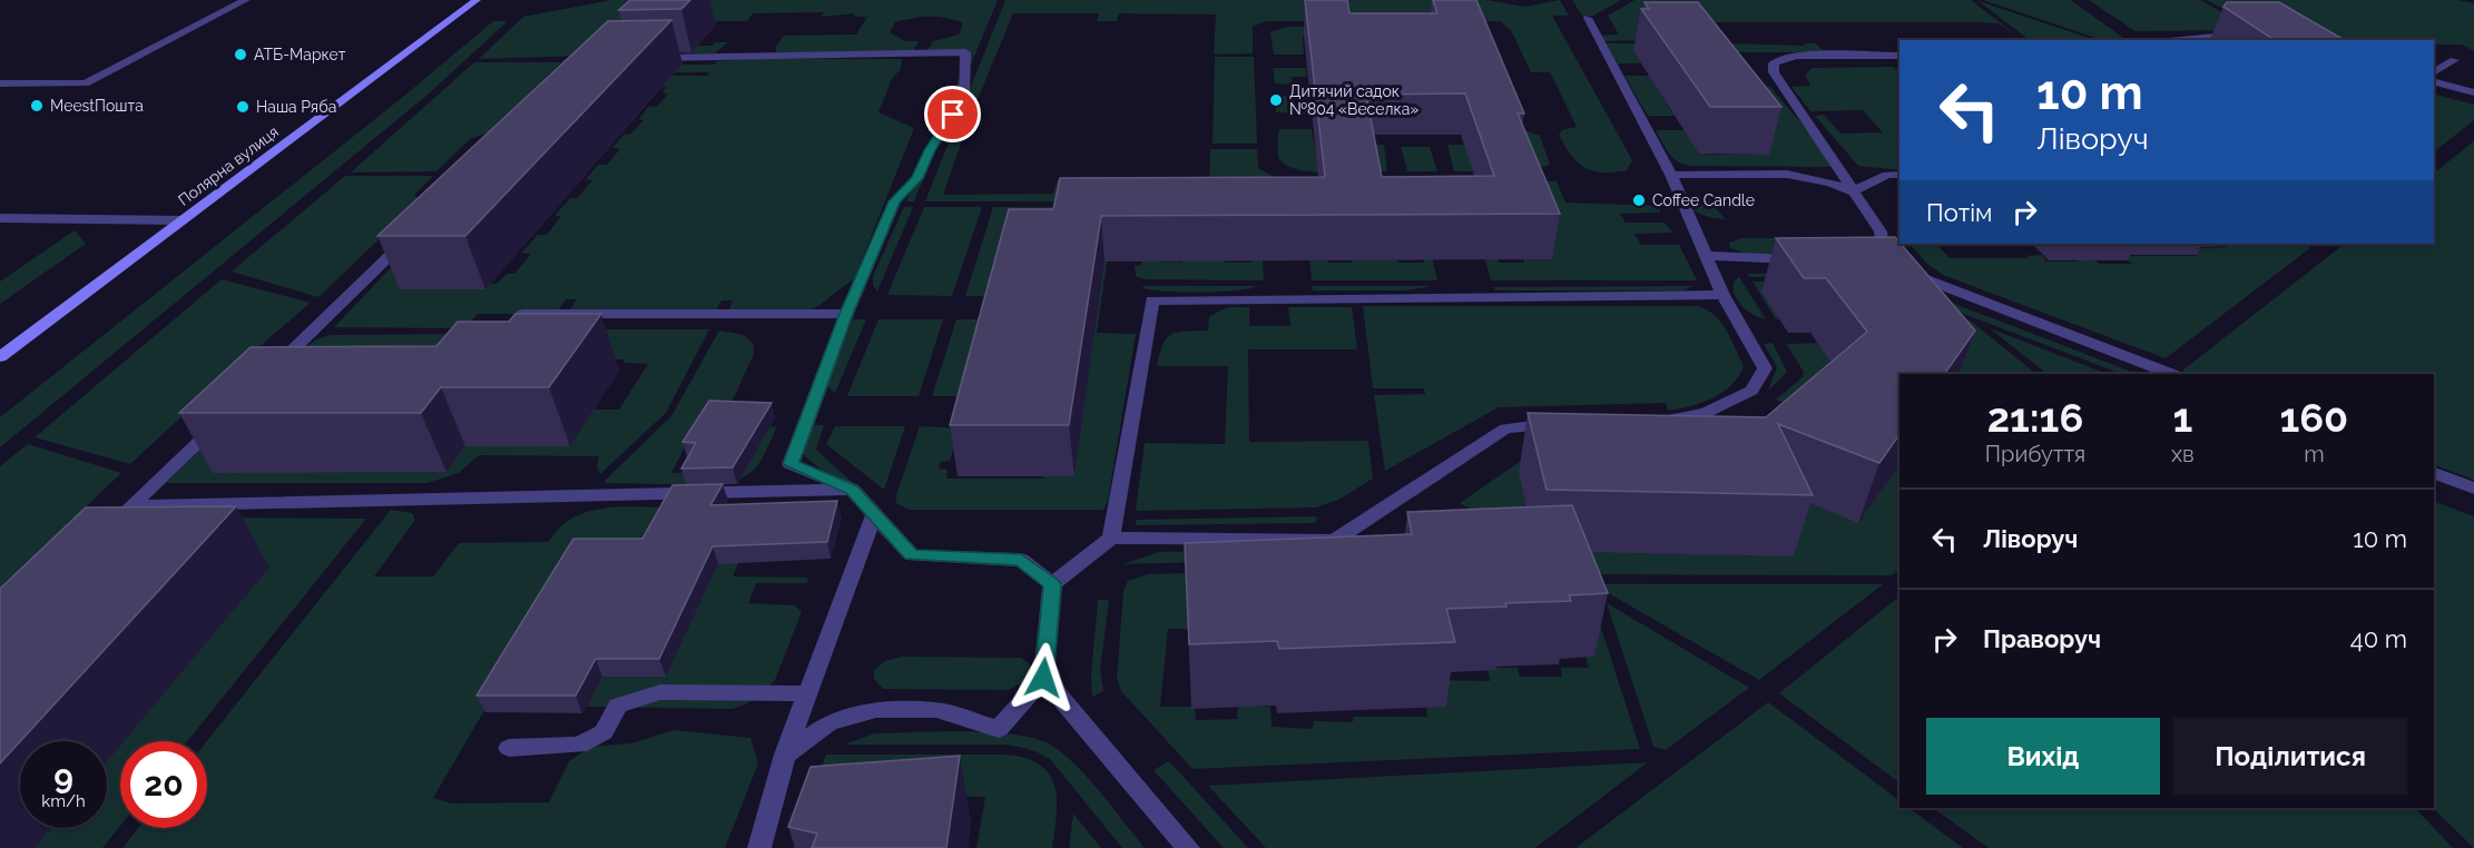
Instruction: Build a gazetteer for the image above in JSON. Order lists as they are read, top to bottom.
{
  "streets": {
    "main road": ["Полярна вулиця"]
  },
  "places": [
    "АТБ-Маркет",
    "Дитячий садок №804 «Веселка»",
    "MeestПошта",
    "Наша Ряба",
    "Coffee Candle"
  ],
  "page": {
    "turn": ["10 m", "Ліворуч"],
    "then": "Потім",
    "eta": [
      "21:16",
      "Прибуття",
      "1",
      "хв",
      "160",
      "m"
    ],
    "list": [
      {
        "name": "Ліворуч",
        "value": "10 m"
      },
      {
        "name": "Праворуч",
        "value": "40 m"
      }
    ],
    "buttons": ["Вихід", "Поділитися"],
    "speed": "9 km/h",
    "limit": "20"
  }
}
